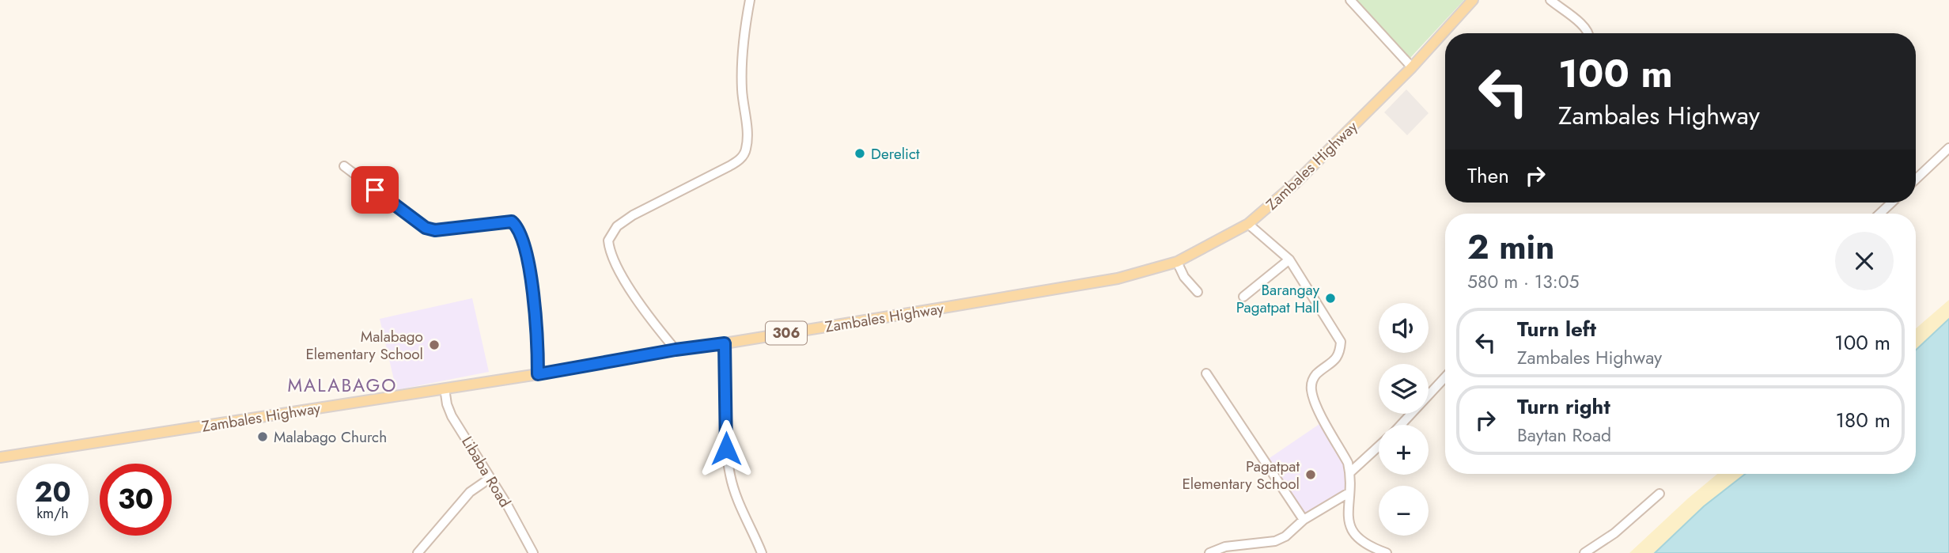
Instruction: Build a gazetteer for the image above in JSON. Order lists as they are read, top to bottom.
{
  "streets": {
    "main road": ["Zambales Highway", "306"],
    "street": ["Libaba Road"]
  },
  "crossings": [
    ["Zambales Highway", "Libaba Road"]
  ],
  "districts": ["MALABAGO"],
  "places": [
    "Derelict",
    "Barangay Pagatpat Hall",
    "Malabago Elementary School",
    "Malabago Church",
    "Pagatpat Elementary School"
  ],
  "page": {
    "turn": ["100 m", "Zambales Highway"],
    "then": "Then",
    "heading": ["2 min", "580 m · 13:05"],
    "map_buttons": ["+", "−"],
    "list": [
      {
        "name": "Turn left",
        "note": "Zambales Highway",
        "value": "100 m"
      },
      {
        "name": "Turn right",
        "note": "Baytan Road",
        "value": "180 m"
      }
    ],
    "speed": "20 km/h",
    "limit": "30"
  }
}
